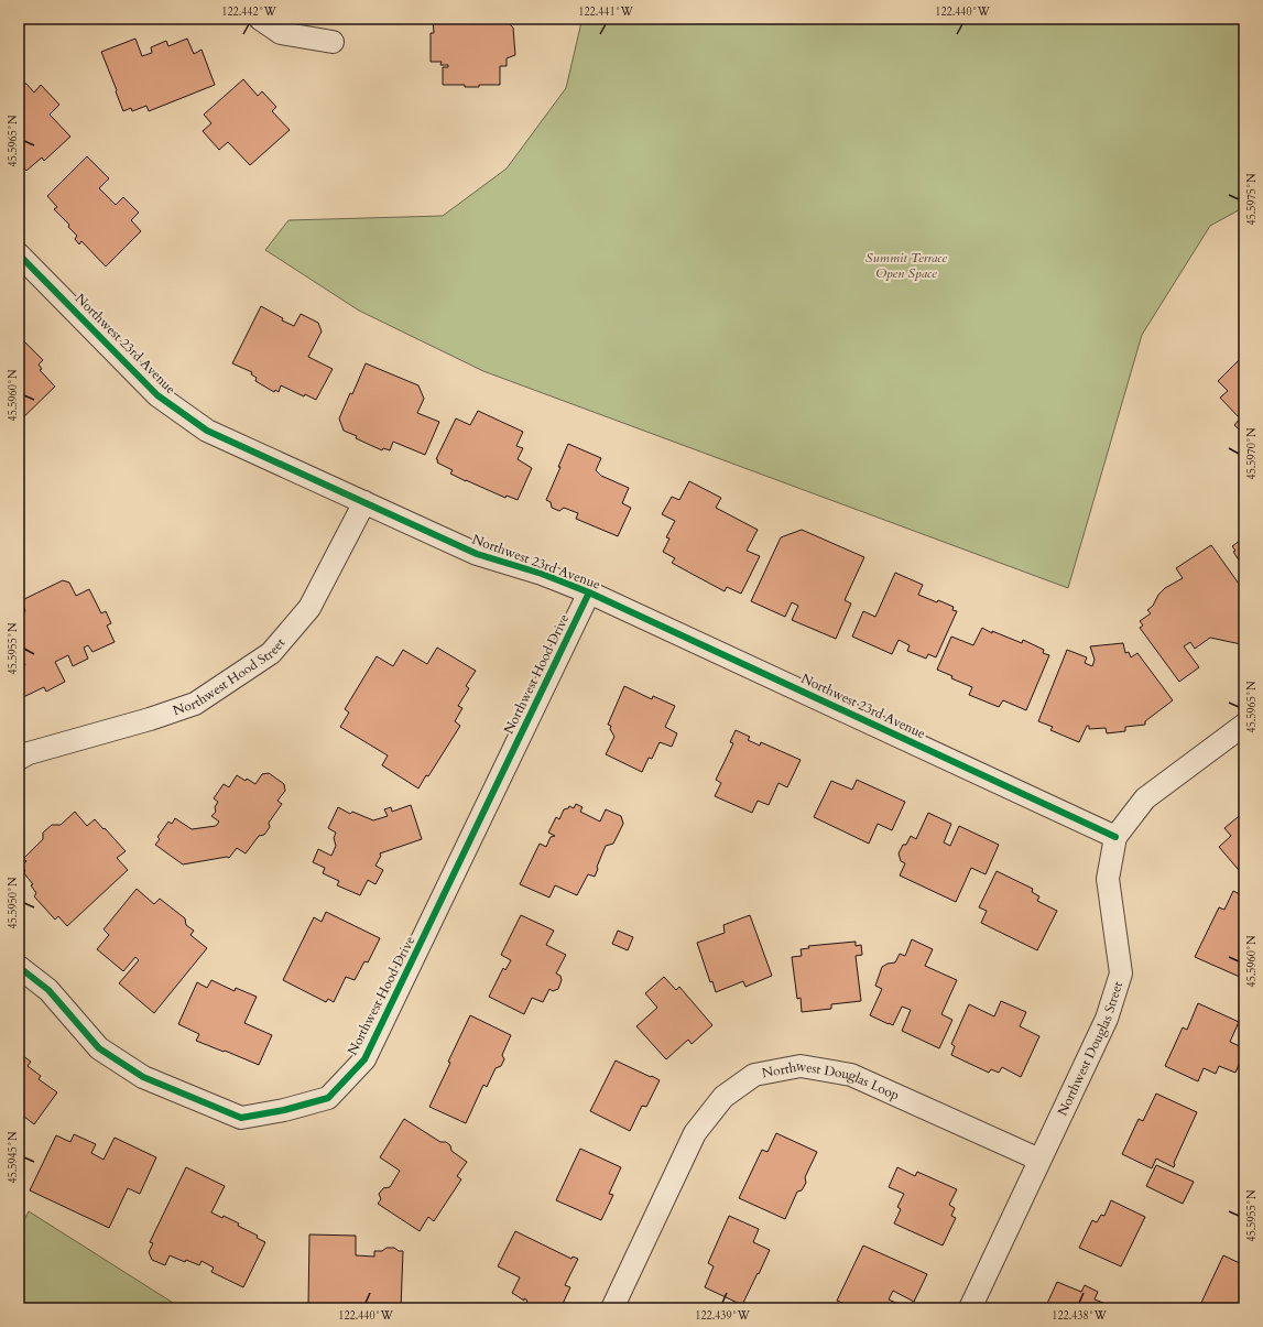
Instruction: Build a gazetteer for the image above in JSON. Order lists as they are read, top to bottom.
{
  "streets": {
    "street": [
      "Northwest 23rd Avenue",
      "Northwest Hood Street",
      "Northwest Hood Drive",
      "Northwest Douglas Street",
      "Northwest Douglas Loop"
    ]
  },
  "crossings": [
    ["Northwest 23rd Avenue", "Northwest Hood Street"],
    ["Northwest 23rd Avenue", "Northwest Hood Drive"],
    ["Northwest 23rd Avenue", "Northwest Douglas Street"],
    ["Northwest Douglas Street", "Northwest Douglas Loop"]
  ],
  "parks": ["Summit Terrace Open Space"],
  "coordinates": [
    "122.442°W",
    "122.441°W",
    "122.440°W",
    "45.5965°N",
    "45.5975°N",
    "45.5960°N",
    "45.5970°N",
    "45.5955°N",
    "45.5950°N",
    "45.5945°N",
    "122.439°W",
    "122.438°W"
  ]
}
